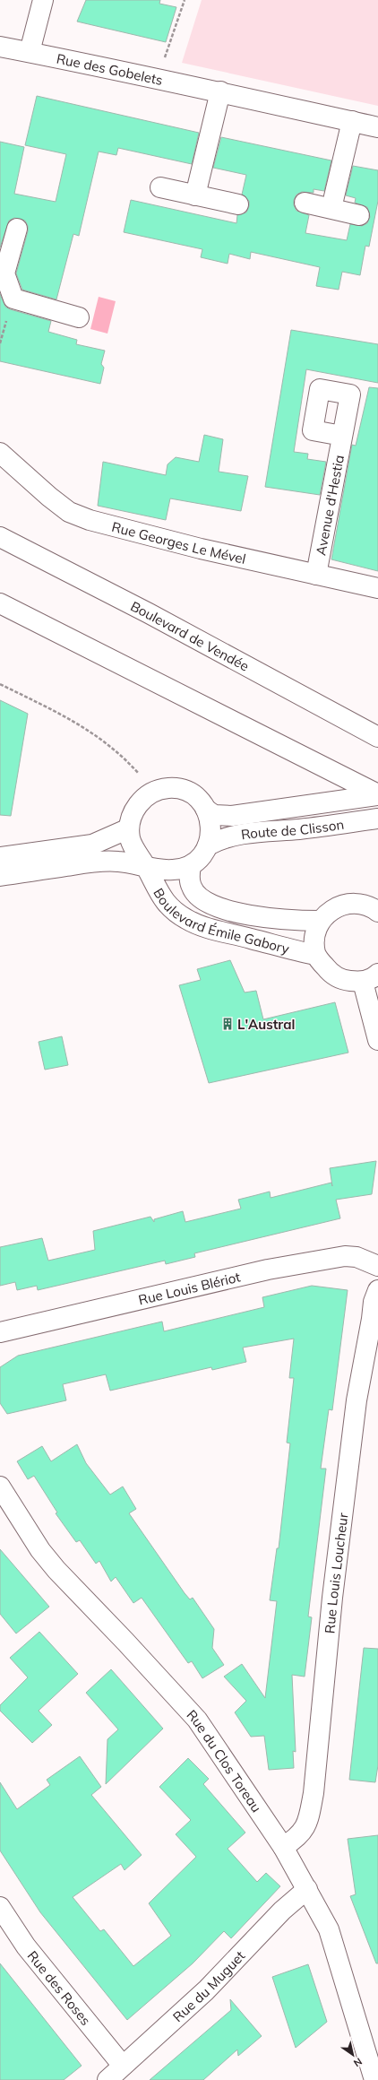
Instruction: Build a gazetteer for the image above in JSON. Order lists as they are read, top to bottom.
{
  "streets": {
    "street": [
      "Rue des Gobelets",
      "Avenue d'Hestia",
      "Rue Georges Le Mével",
      "Boulevard de Vendée",
      "Route de Clisson",
      "Boulevard Émile Gabory",
      "Rue Louis Blériot",
      "Rue Louis Loucheur",
      "Rue du Clos Toreau",
      "Rue du Muguet",
      "Rue des Roses"
    ]
  },
  "crossings": [
    ["Avenue d'Hestia", "Rue Georges Le Mével"],
    ["Route de Clisson", "Boulevard Émile Gabory"],
    ["Rue Louis Loucheur", "Rue du Clos Toreau"],
    ["Rue du Clos Toreau", "Rue du Muguet"],
    ["Rue du Muguet", "Rue des Roses"]
  ],
  "places": {
    "building": ["L'Austral"]
  },
  "north": "bottom right"
}
